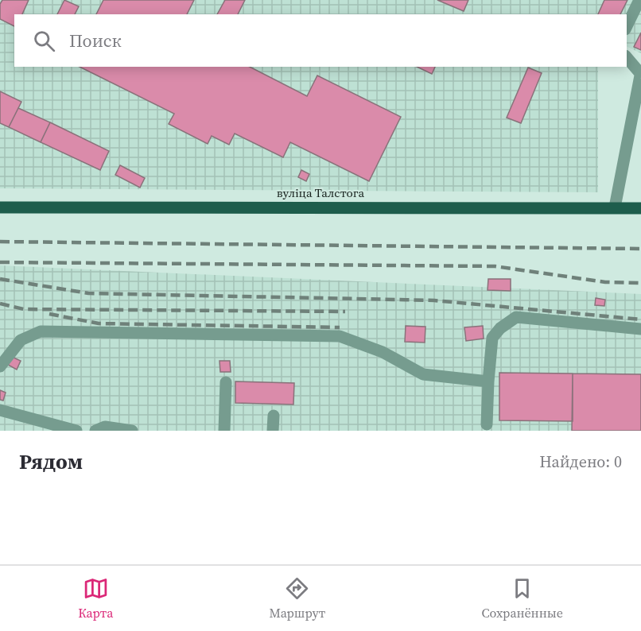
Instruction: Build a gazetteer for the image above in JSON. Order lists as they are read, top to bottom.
{
  "streets": {
    "main road": ["вуліца Талстога"]
  },
  "page": {
    "search": "Поиск",
    "heading": ["Рядом", "Найдено: 0"],
    "nav": ["Карта", "Маршрут", "Сохранённые"]
  }
}
